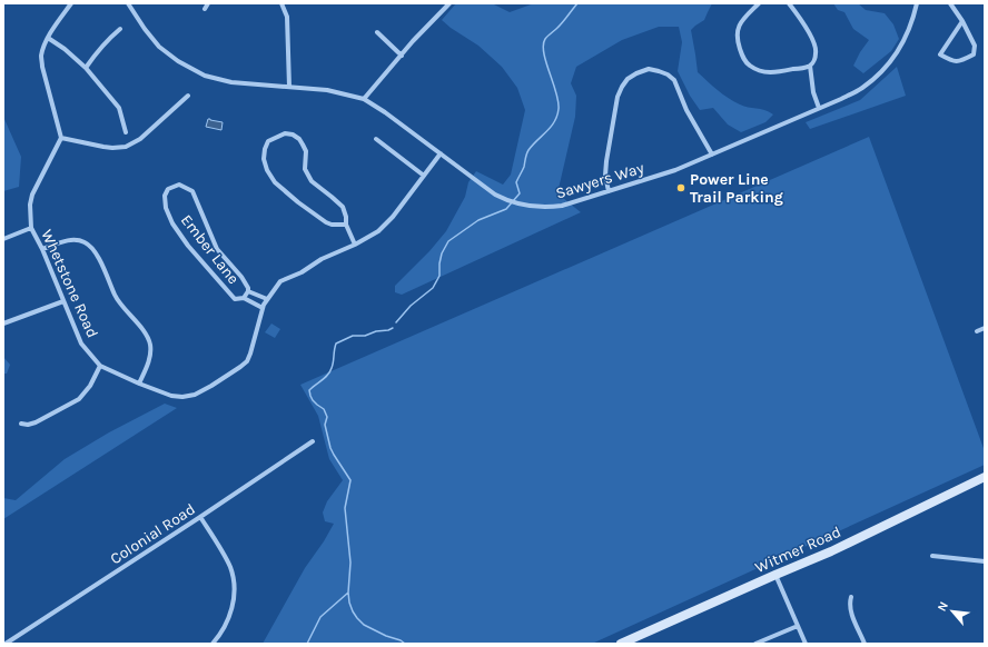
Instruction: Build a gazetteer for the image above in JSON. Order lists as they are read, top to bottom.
{
  "streets": {
    "street": [
      "Sawyers Way",
      "Ember Lane",
      "Whetstone Road",
      "Colonial Road",
      "Witmer Road"
    ]
  },
  "crossings": [
    ["Sawyers Way", "Whetstone Road"],
    ["Ember Lane", "Whetstone Road"]
  ],
  "places": ["Power Line Trail Parking"],
  "north": "top left"
}
